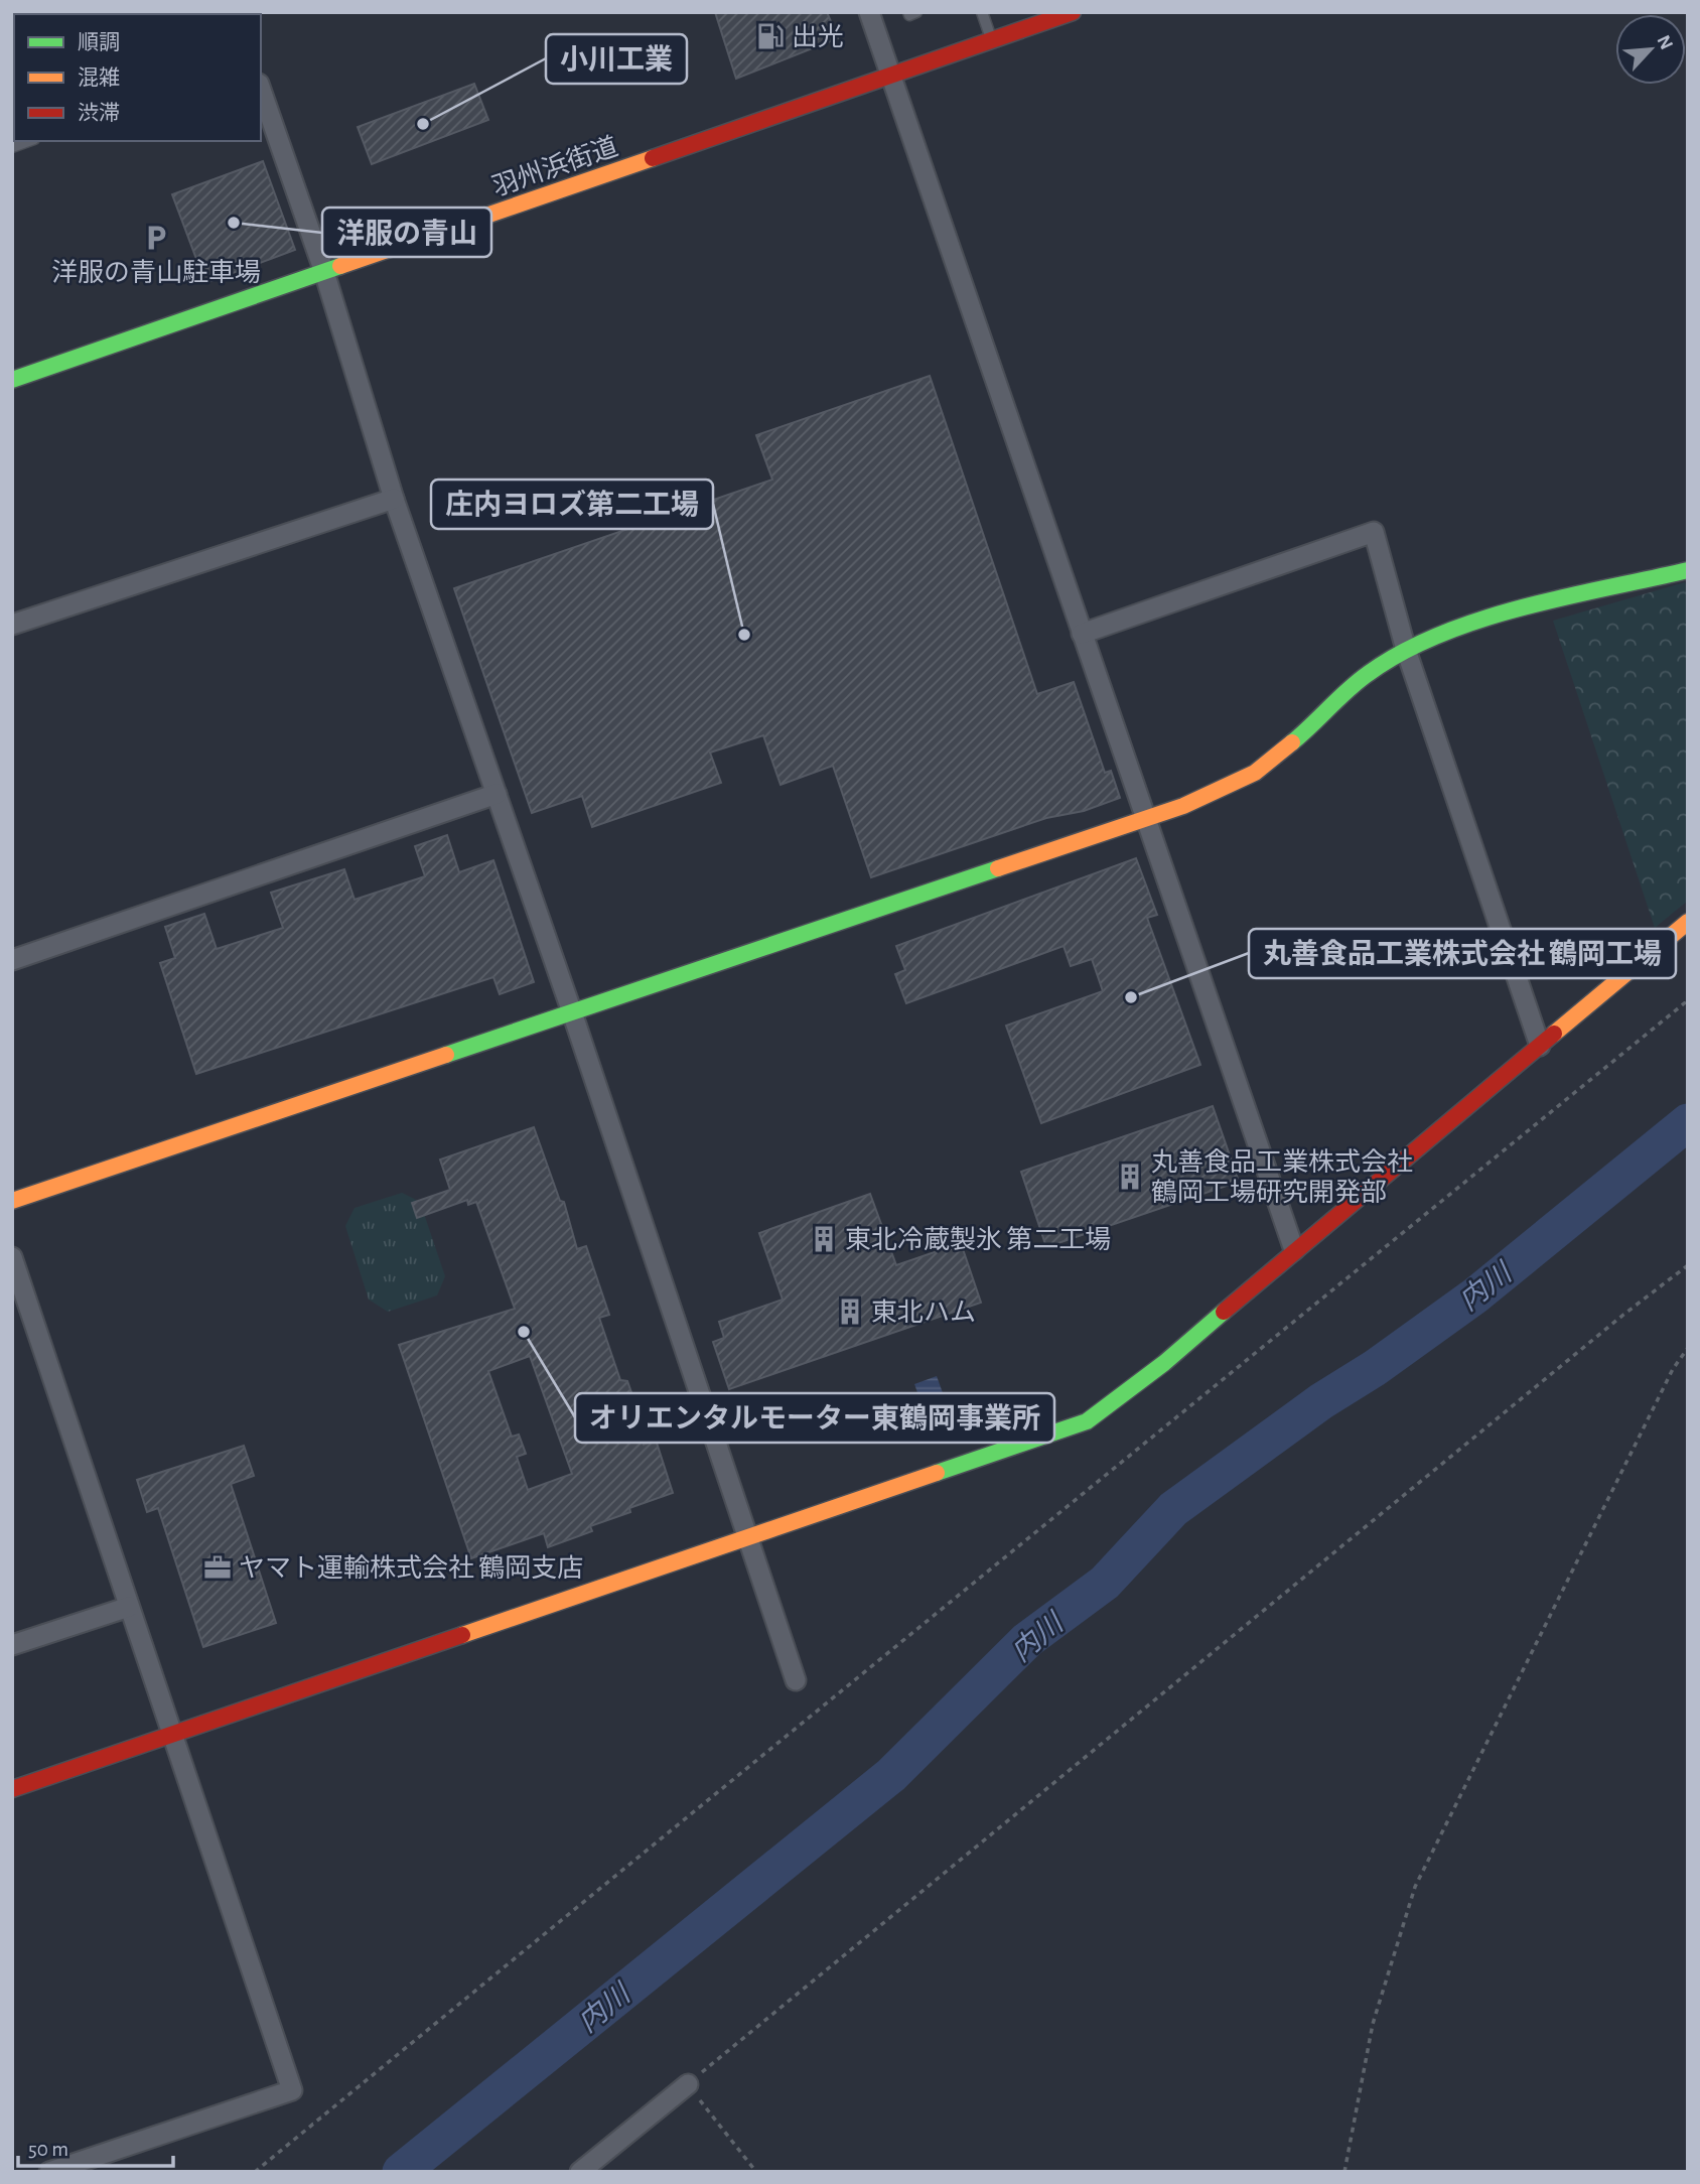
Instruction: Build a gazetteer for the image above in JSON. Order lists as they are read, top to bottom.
{
  "streets": {
    "street": ["羽州浜街道"]
  },
  "water": ["内川"],
  "places": {
    "fuel station": ["出光"],
    "other": [
      "小川工業",
      "洋服の青山",
      "庄内ヨロズ第二工場",
      "丸善食品工業株式会社 鶴岡工場",
      "オリエンタルモーター東鶴岡事業所"
    ],
    "parking": ["洋服の青山駐車場"],
    "building": ["丸善食品工業株式会社 鶴岡工場研究開発部", "東北冷蔵製氷 第二工場", "東北ハム"],
    "office": ["ヤマト運輸株式会社 鶴岡支店"]
  },
  "legend": ["順調", "混雑", "渋滞"],
  "scale_bar": "50 m",
  "north": "top right"
}
